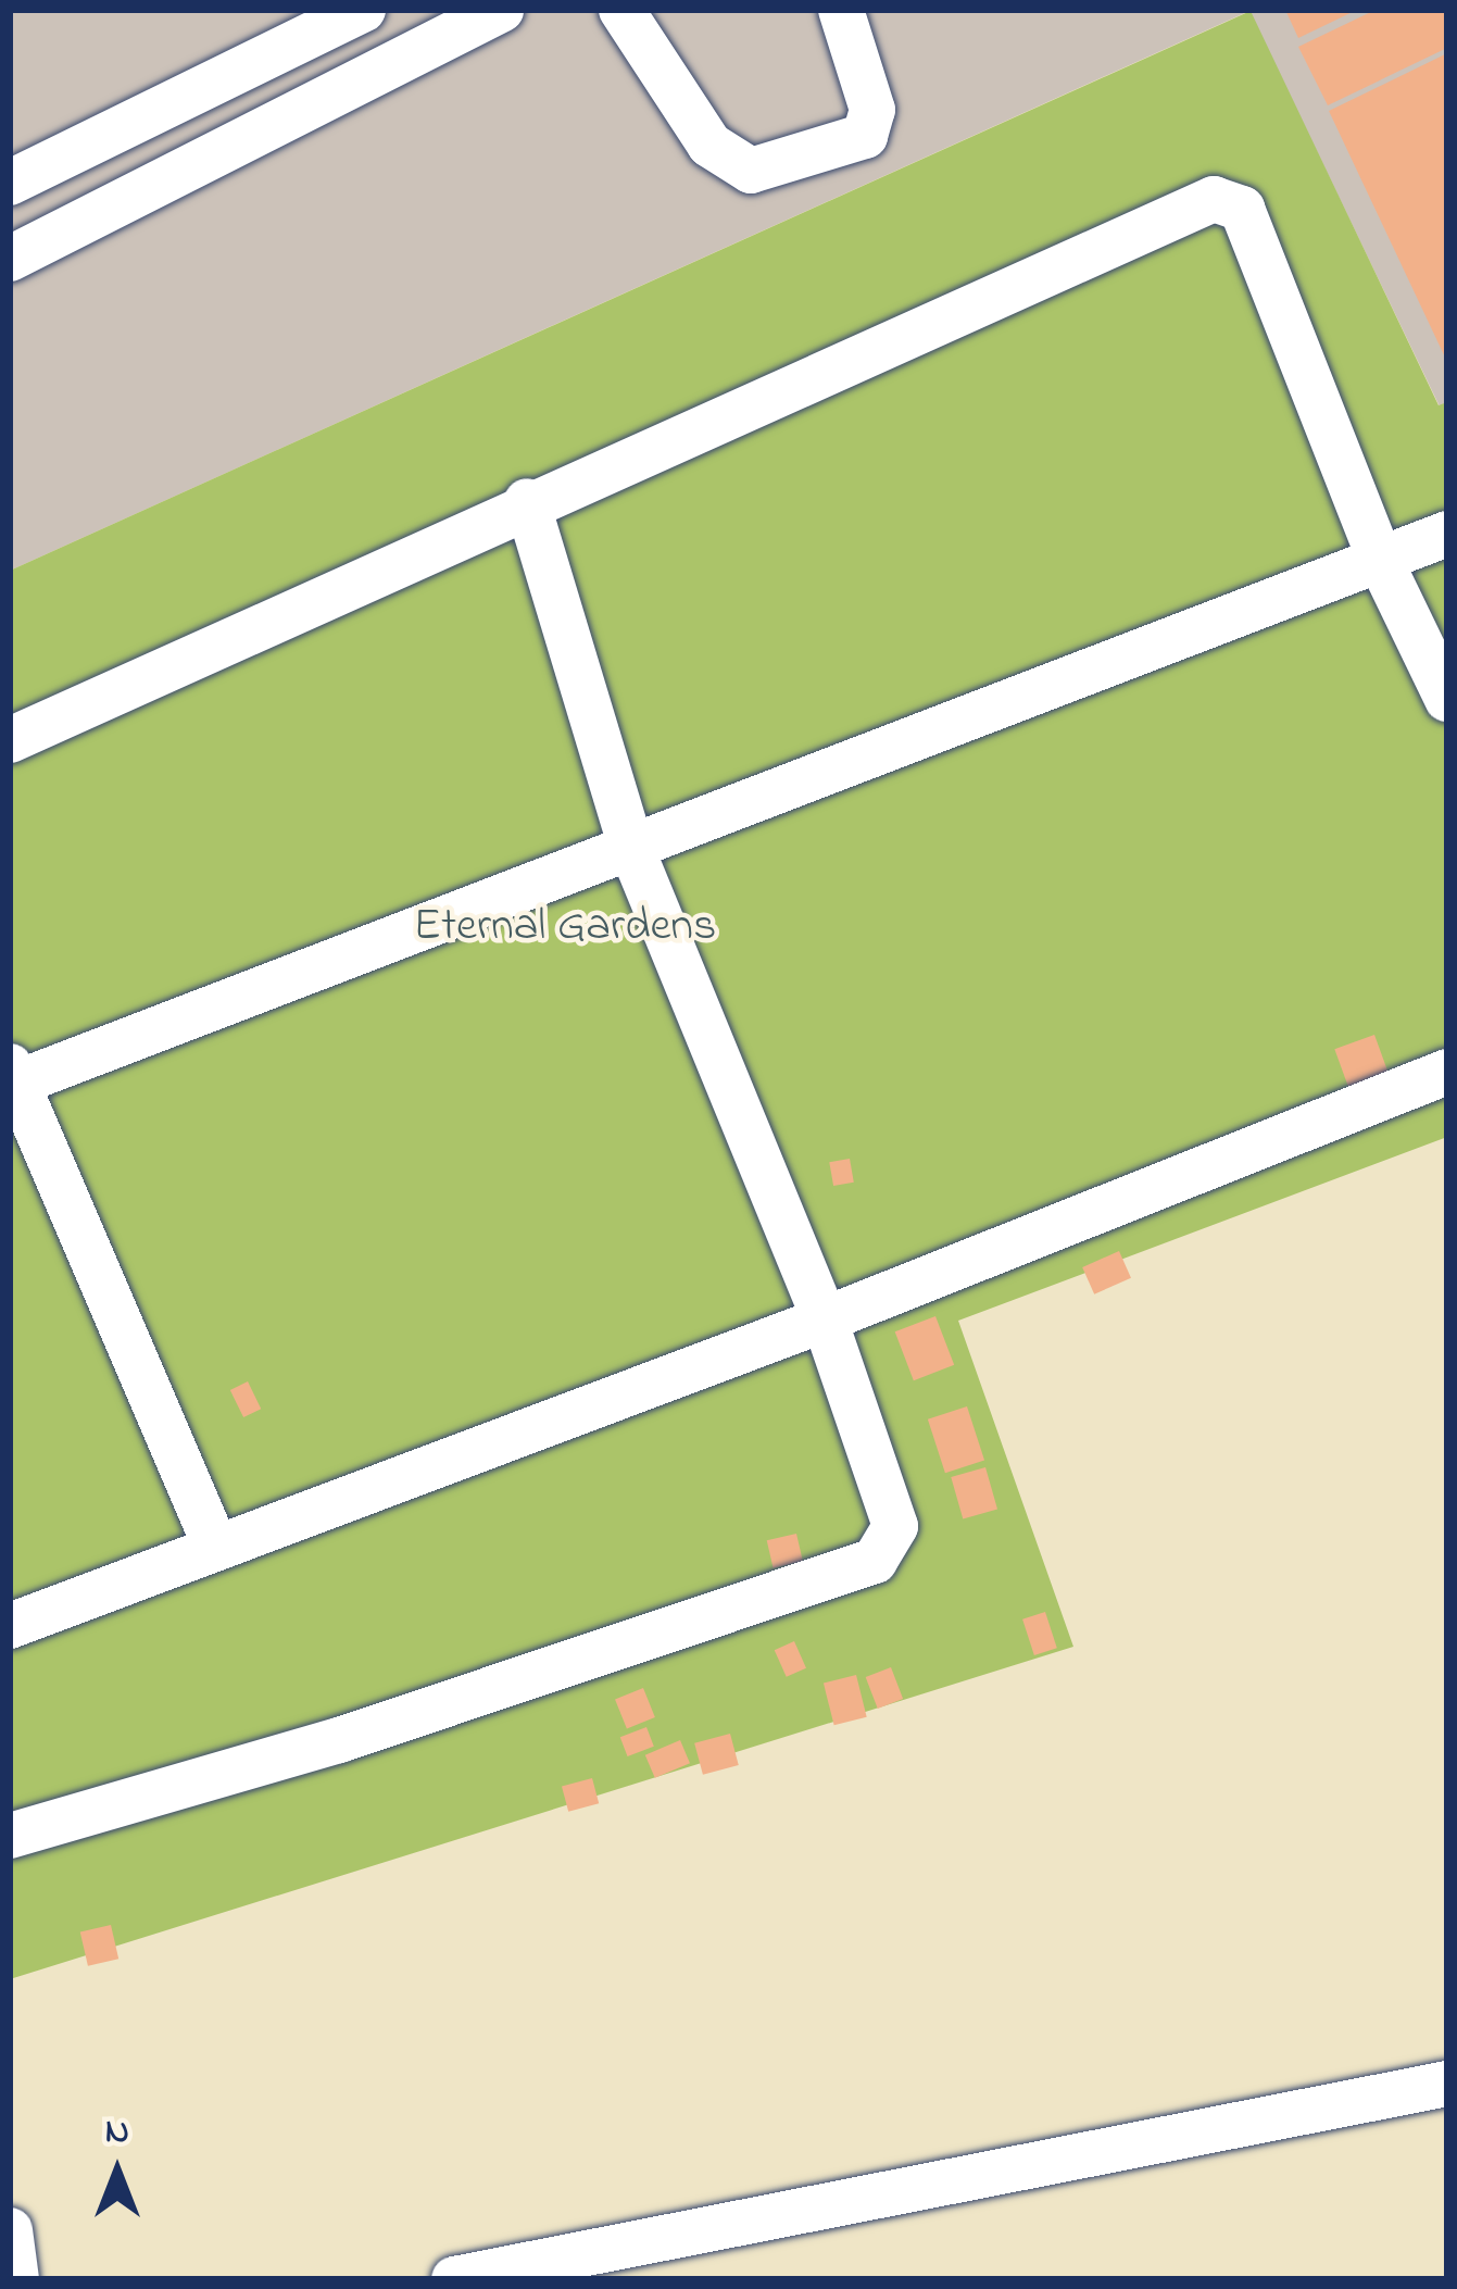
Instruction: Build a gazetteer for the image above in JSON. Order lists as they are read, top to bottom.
{
  "parks": ["Eternal Gardens"],
  "north": "top"
}
